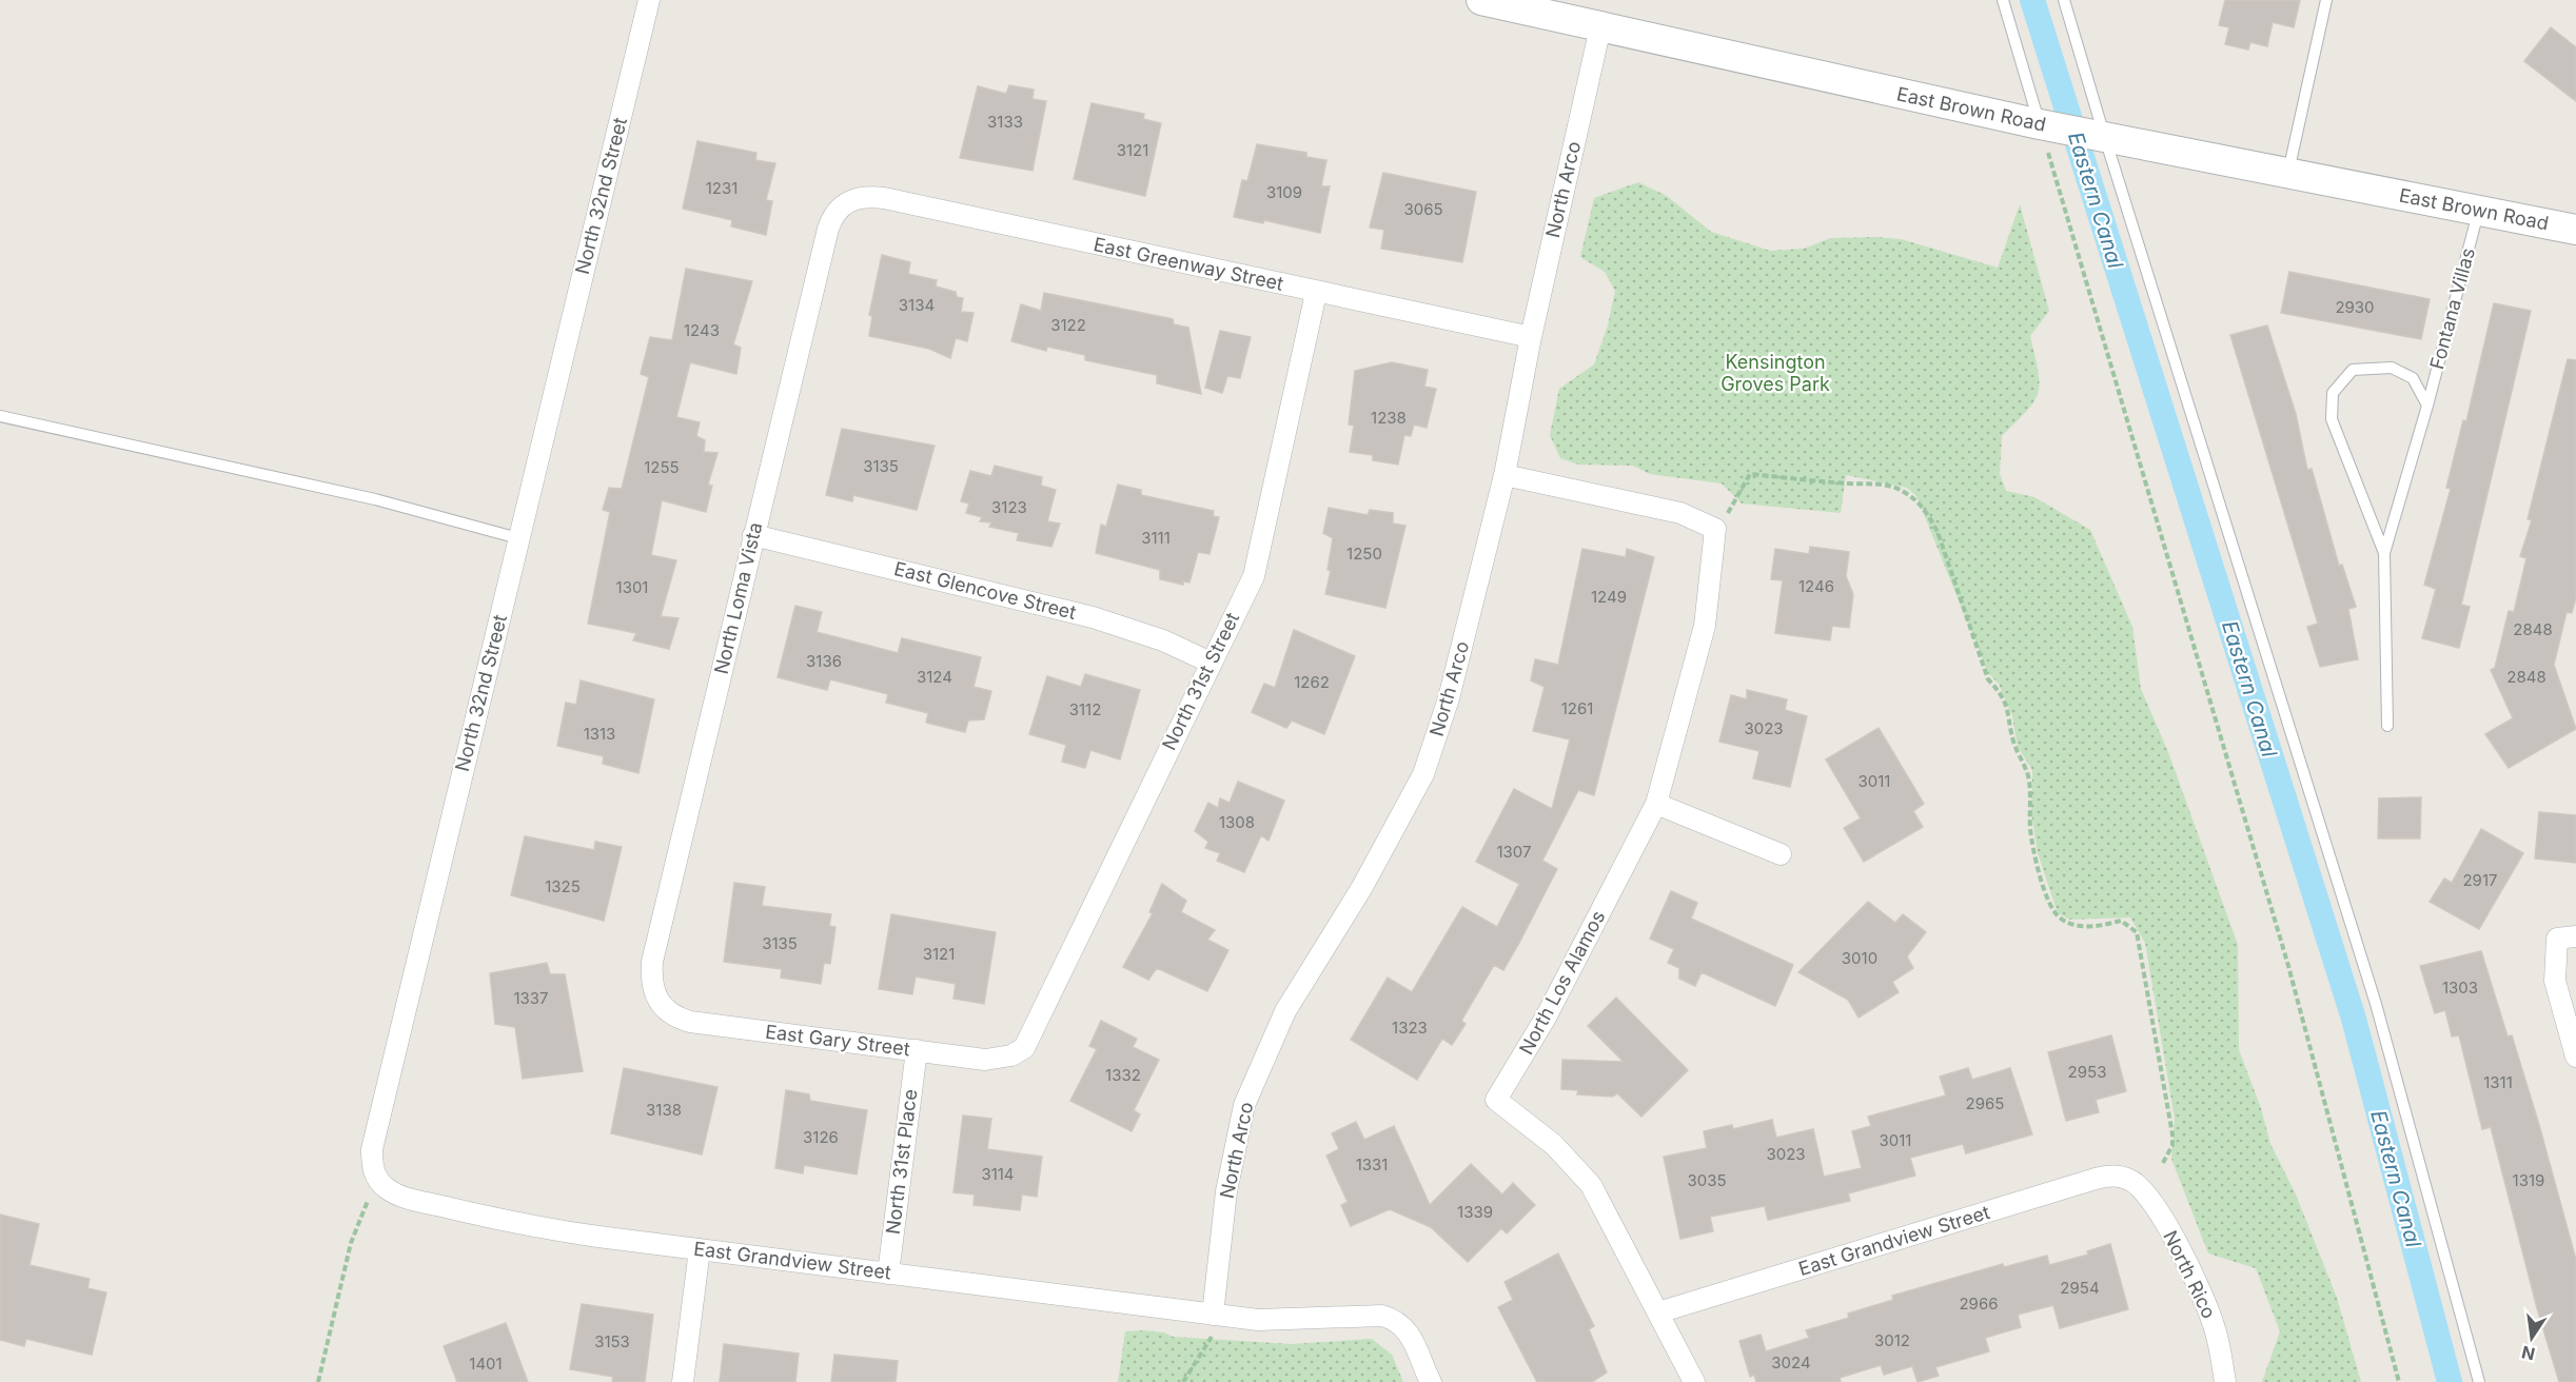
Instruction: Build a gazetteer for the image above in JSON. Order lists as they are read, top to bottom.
{
  "streets": {
    "main road": ["East Brown Road"],
    "street": [
      "North Arco",
      "North 32nd Street",
      "East Greenway Street",
      "East Glencove Street",
      "North Loma Vista",
      "North 31st Street",
      "North Los Alamos",
      "East Gary Street",
      "North 31st Place",
      "East Grandview Street",
      "North Rico"
    ],
    "lane": ["Fontana Villas"]
  },
  "crossings": [
    ["East Brown Road", "North Arco"],
    ["East Brown Road", "Fontana Villas"],
    ["North Arco", "East Greenway Street"],
    ["North Arco", "East Grandview Street"],
    ["North 32nd Street", "East Grandview Street"],
    ["East Greenway Street", "North Loma Vista"],
    ["East Greenway Street", "North 31st Street"],
    ["East Glencove Street", "North Loma Vista"],
    ["East Glencove Street", "North 31st Street"],
    ["North Loma Vista", "East Gary Street"],
    ["North 31st Street", "East Gary Street"],
    ["North Los Alamos", "East Grandview Street"],
    ["East Gary Street", "North 31st Place"],
    ["North 31st Place", "East Grandview Street"],
    ["East Grandview Street", "North Rico"]
  ],
  "water": ["Eastern Canal"],
  "parks": ["Kensington Groves Park"],
  "house_numbers": [
    "3133",
    "3121",
    "1231",
    "3109",
    "3065",
    "3134",
    "2930",
    "3122",
    "1243",
    "1238",
    "3135",
    "1255",
    "3123",
    "3111",
    "1250",
    "1246",
    "1301",
    "1249",
    "2848",
    "3136",
    "3124",
    "2848",
    "1262",
    "1261",
    "3112",
    "3023",
    "1313",
    "3011",
    "1308",
    "1307",
    "2917",
    "1325",
    "3135",
    "3121",
    "3010",
    "1303",
    "1337",
    "1323",
    "2953",
    "1332",
    "1311",
    "2965",
    "3138",
    "3126",
    "3011",
    "3023",
    "1331",
    "3114",
    "3035",
    "1319",
    "1339",
    "2954",
    "2966",
    "3012",
    "3153",
    "3024",
    "1401"
  ],
  "north": "bottom"
}
